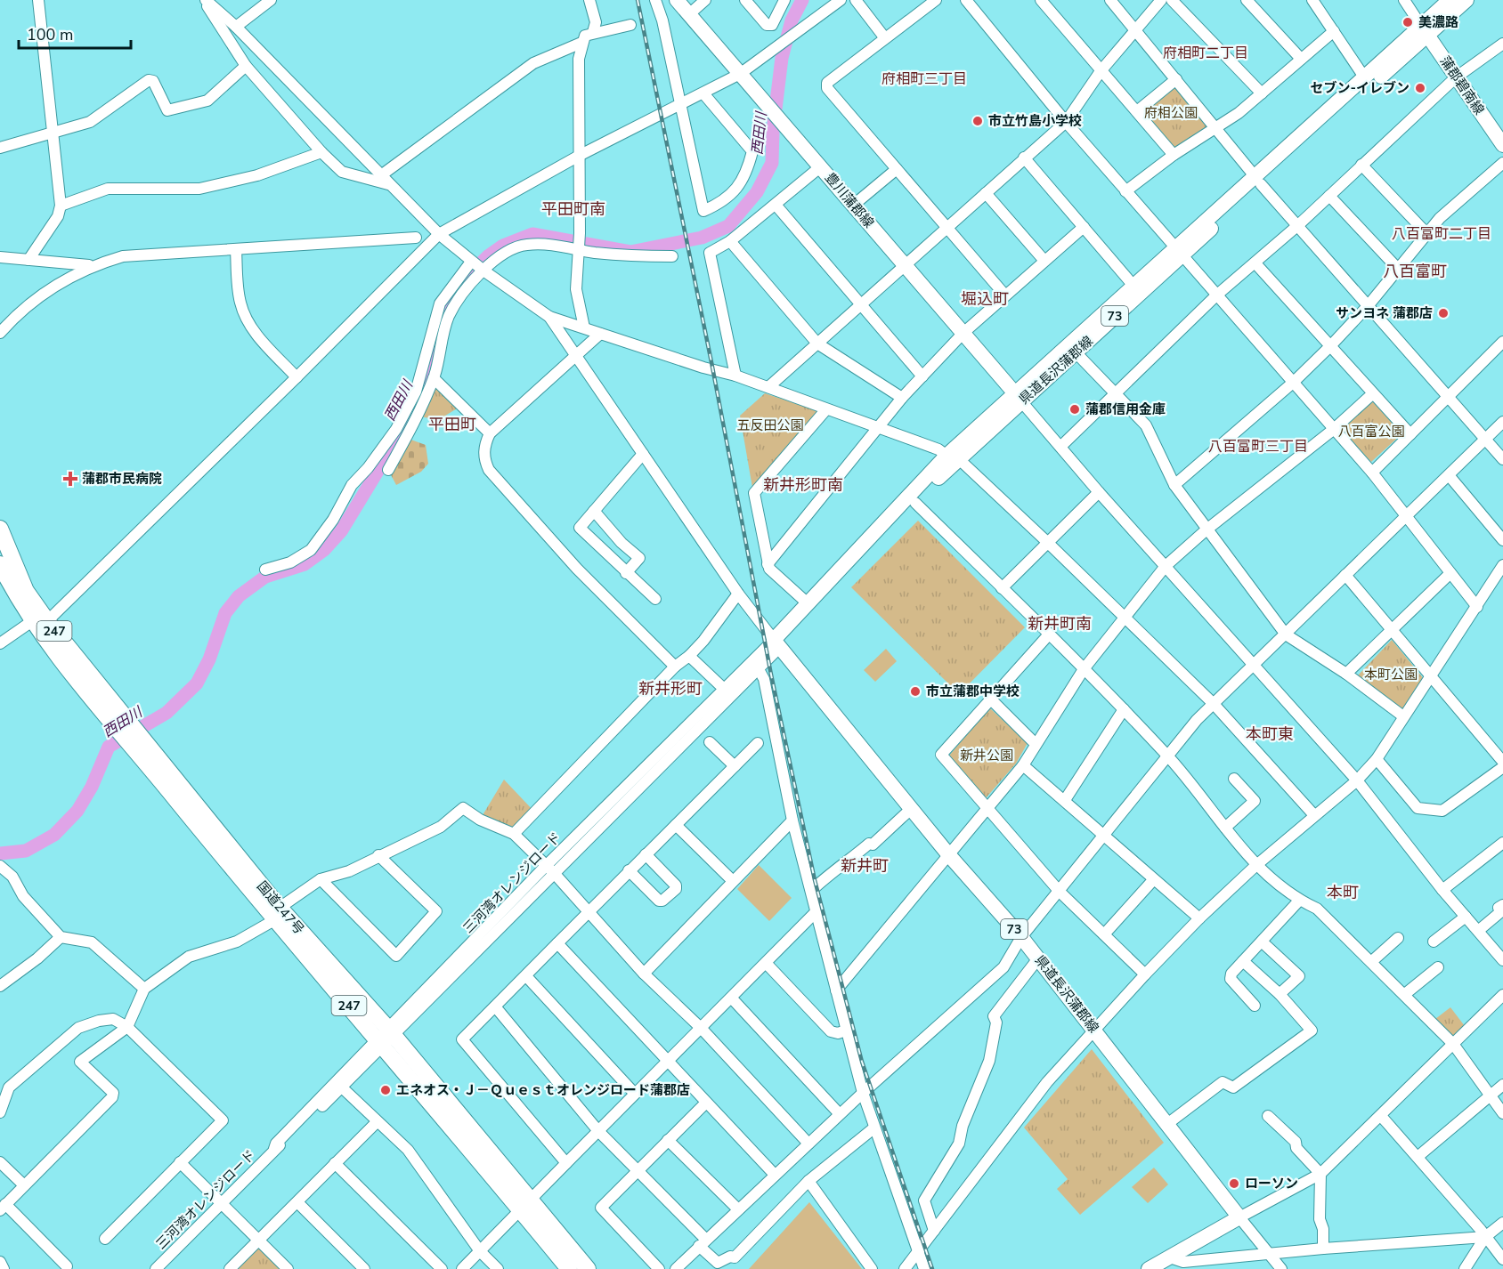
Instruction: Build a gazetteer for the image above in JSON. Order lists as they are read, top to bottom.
{
  "streets": {
    "highway": ["247", "国道247号"],
    "main road": [
      "蒲郡碧南線",
      "豊川蒲郡線",
      "73",
      "県道長沢蒲郡線"
    ],
    "street": ["三河湾オレンジロード"]
  },
  "crossings": [
    ["蒲郡碧南線", "県道長沢蒲郡線"],
    ["豊川蒲郡線", "県道長沢蒲郡線"],
    ["県道長沢蒲郡線", "三河湾オレンジロード"],
    ["三河湾オレンジロード", "国道247号"]
  ],
  "districts": [
    "府相町二丁目",
    "府相町三丁目",
    "平田町南",
    "八百富町二丁目",
    "八百富町",
    "堀込町",
    "平田町",
    "八百富町三丁目",
    "新井形町南",
    "新井町南",
    "新井形町",
    "本町東",
    "新井町",
    "本町"
  ],
  "water": ["西田川"],
  "parks": [
    "府相公園",
    "五反田公園",
    "八百富公園",
    "本町公園",
    "新井公園"
  ],
  "places": {
    "other": [
      "美濃路",
      "セブン-イレブン",
      "市立竹島小学校",
      "サンヨネ 蒲郡店",
      "蒲郡信用金庫",
      "市立蒲郡中学校",
      "エネオス・Ｊ－Ｑｕｅｓｔオレンジロード蒲郡店",
      "ローソン"
    ],
    "health": ["蒲郡市民病院"]
  },
  "scale_bar": "100 m"
}
